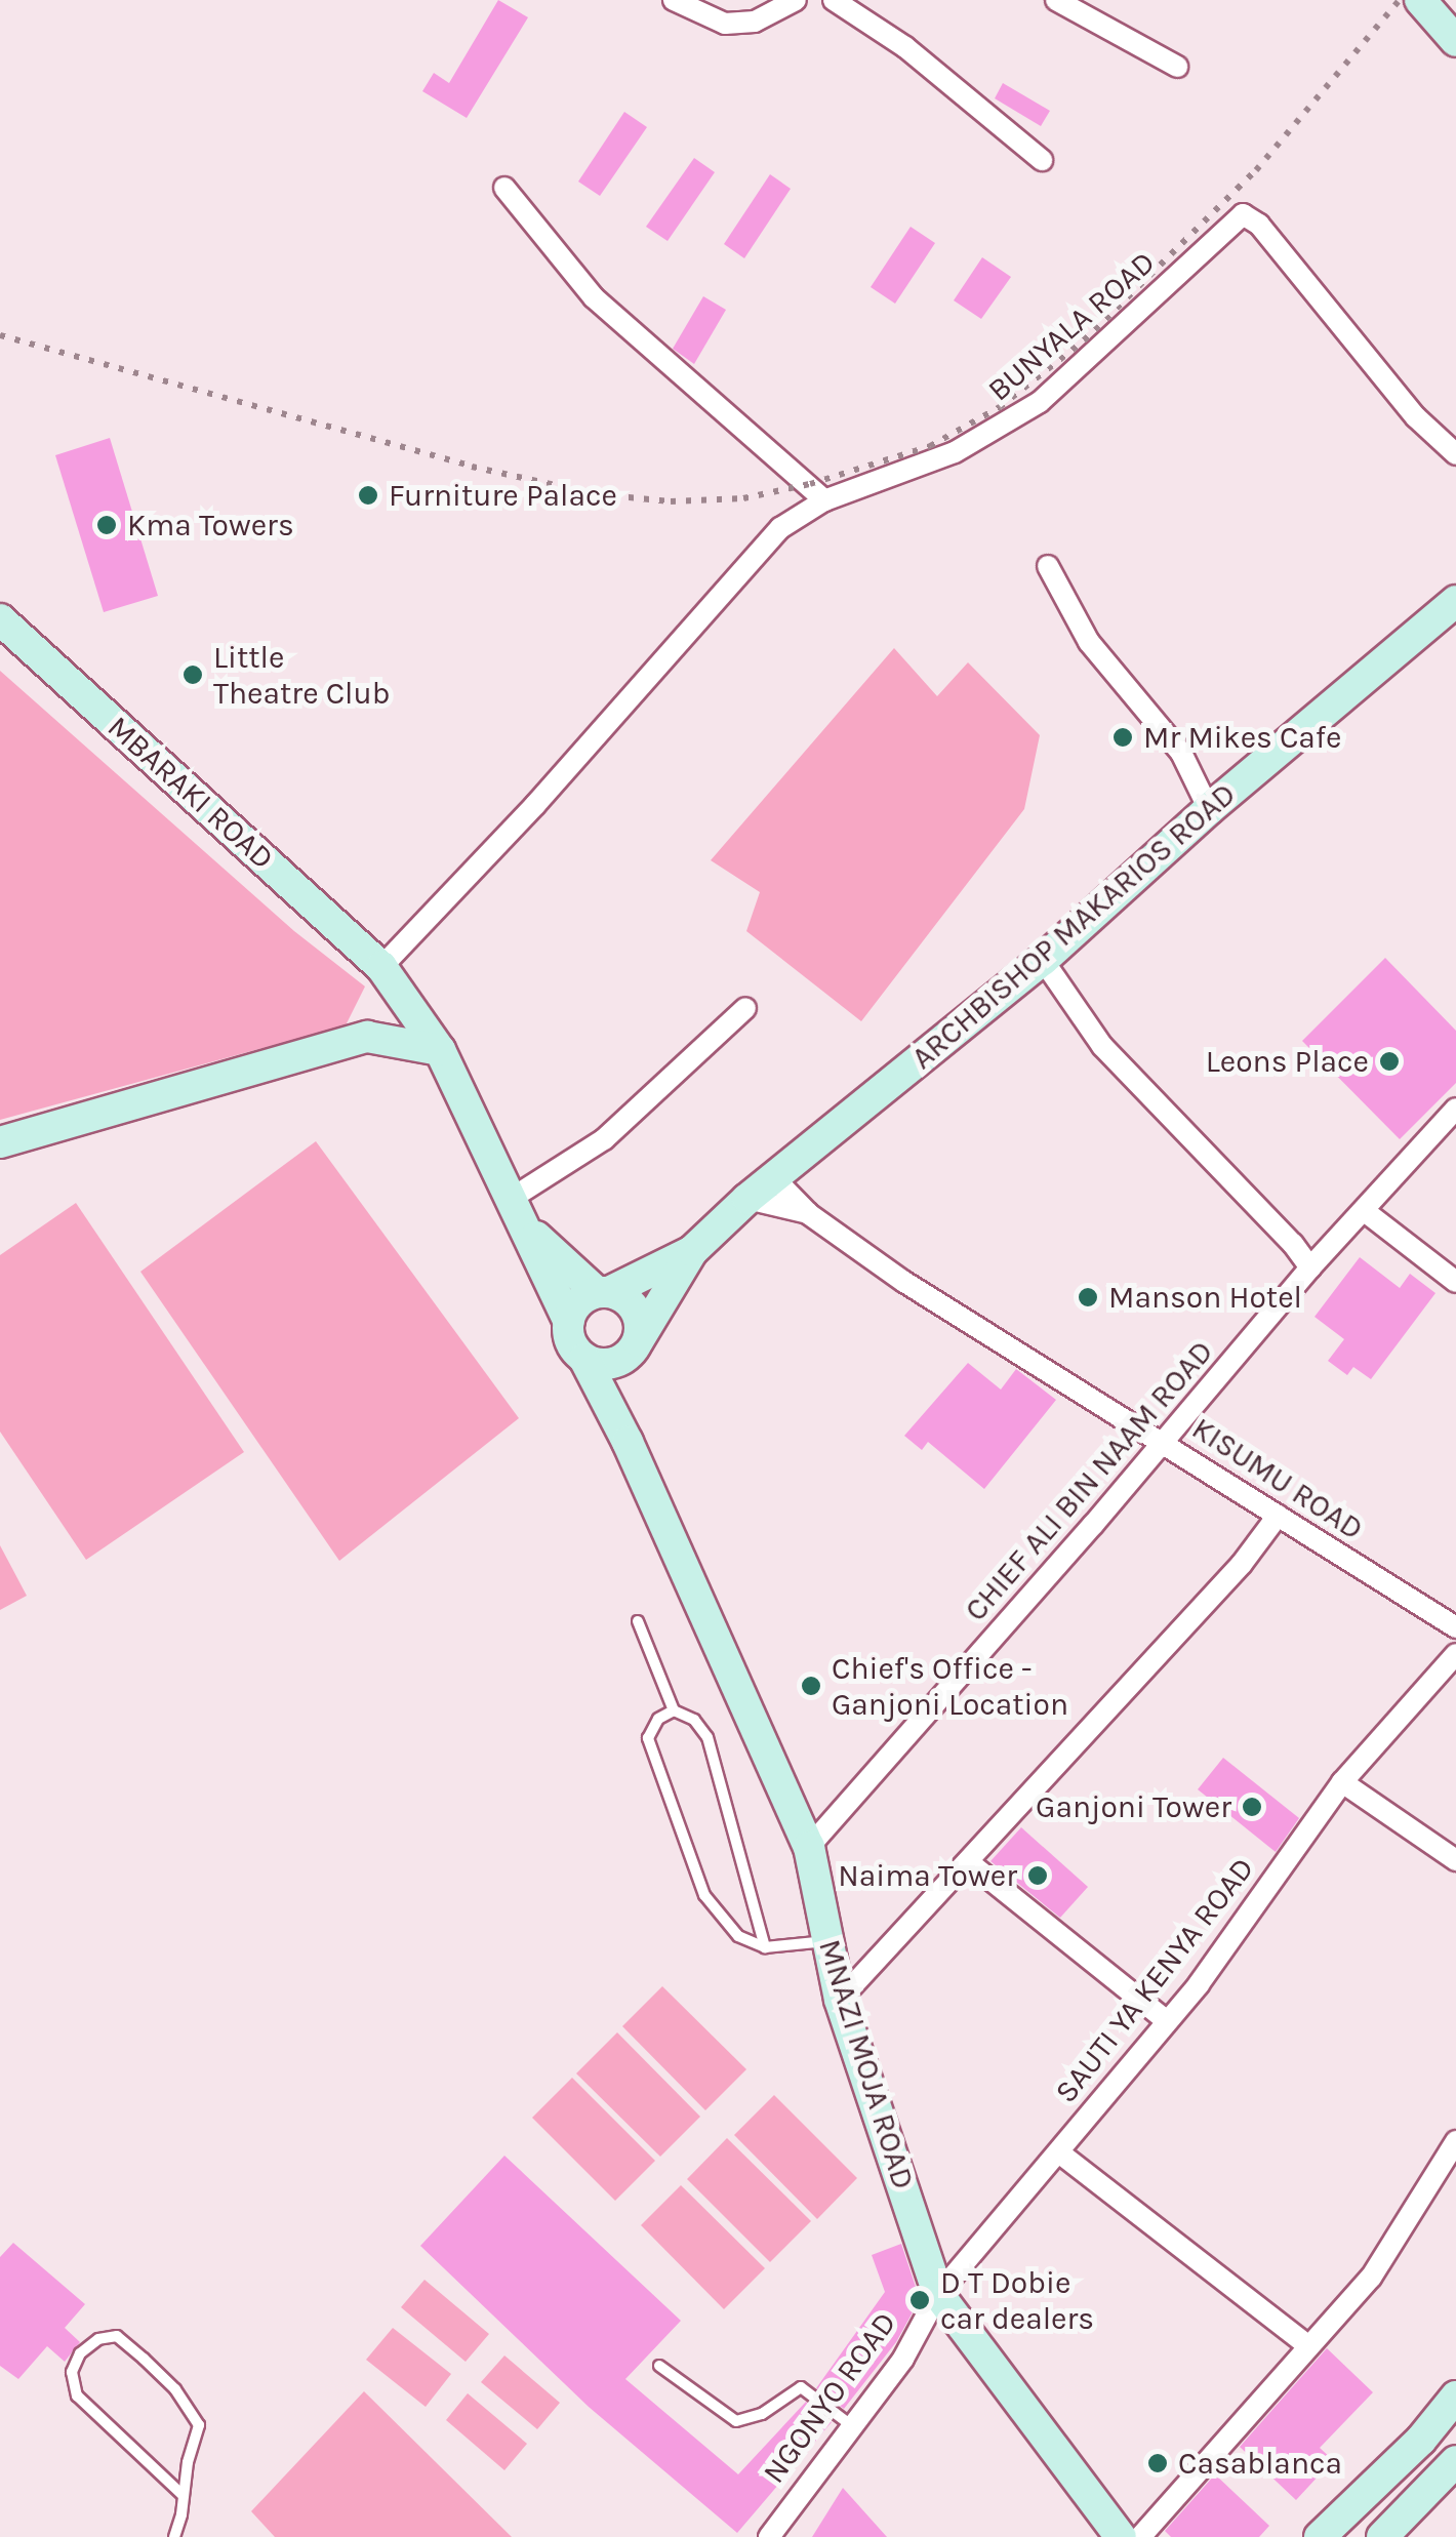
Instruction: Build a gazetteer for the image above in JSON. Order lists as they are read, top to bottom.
{
  "streets": {
    "main road": ["MBARAKI ROAD", "ARCHBISHOP MAKARIOS ROAD", "MNAZI MOJA ROAD"],
    "street": [
      "BUNYALA ROAD",
      "KISUMU ROAD",
      "CHIEF ALI BIN NAAM ROAD",
      "SAUTI YA KENYA ROAD",
      "NGONYO ROAD"
    ]
  },
  "crossings": [
    ["BUNYALA ROAD", "MBARAKI ROAD"],
    ["ARCHBISHOP MAKARIOS ROAD", "KISUMU ROAD"],
    ["KISUMU ROAD", "CHIEF ALI BIN NAAM ROAD"],
    ["CHIEF ALI BIN NAAM ROAD", "MNAZI MOJA ROAD"],
    ["SAUTI YA KENYA ROAD", "MNAZI MOJA ROAD"],
    ["SAUTI YA KENYA ROAD", "NGONYO ROAD"],
    ["MNAZI MOJA ROAD", "NGONYO ROAD"]
  ],
  "places": [
    "Furniture Palace",
    "Kma Towers",
    "Little Theatre Club",
    "Mr Mikes Cafe",
    "Leons Place",
    "Manson Hotel",
    "Chief's Office - Ganjoni Location",
    "Ganjoni Tower",
    "Naima Tower",
    "D T Dobie car dealers",
    "Casablanca"
  ]
}
